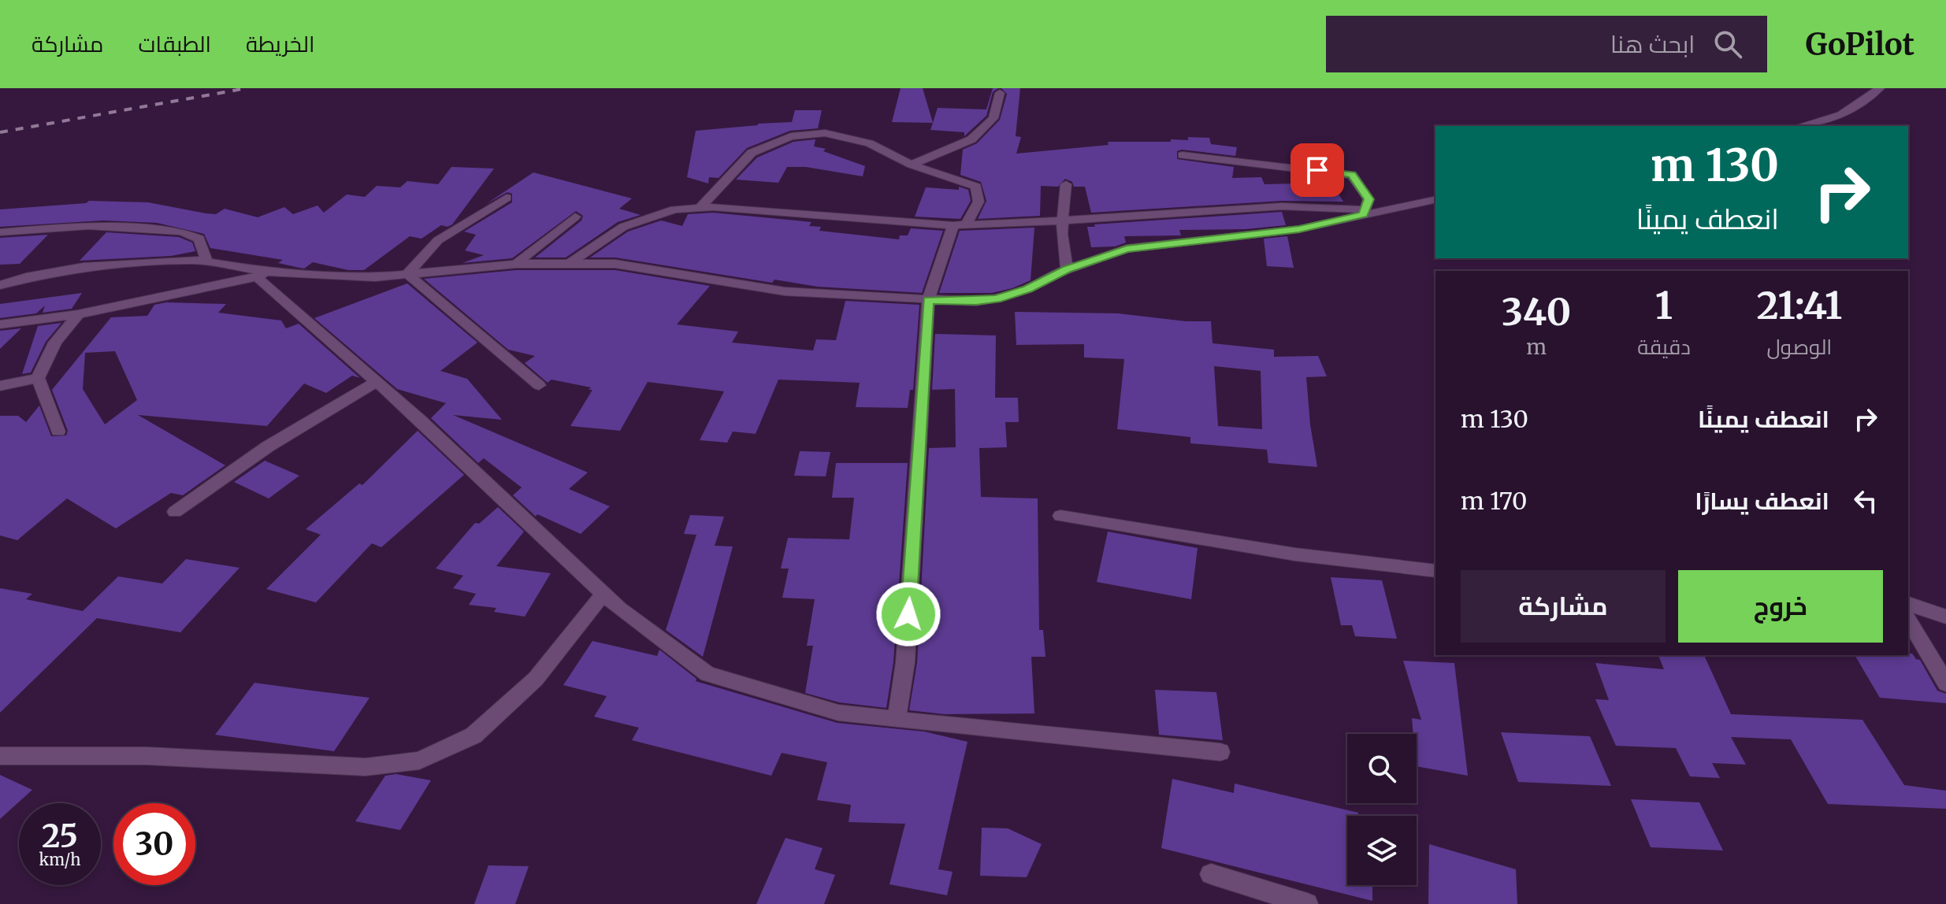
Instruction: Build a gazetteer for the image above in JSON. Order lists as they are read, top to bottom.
{
  "page": {
    "header": "GoPilot",
    "search": "ابحث هنا",
    "nav": ["الخريطة", "الطبقات", "مشاركة"],
    "turn": ["130 m", "انعطف يمينًا"],
    "eta": [
      "21:41",
      "الوصول",
      "1",
      "دقيقة",
      "340",
      "m"
    ],
    "list": [
      {
        "name": "انعطف يمينًا",
        "value": "130 m"
      },
      {
        "name": "انعطف يسارًا",
        "value": "170 m"
      }
    ],
    "buttons": ["خروج", "مشاركة"],
    "speed": "25 km/h",
    "limit": "30"
  }
}
